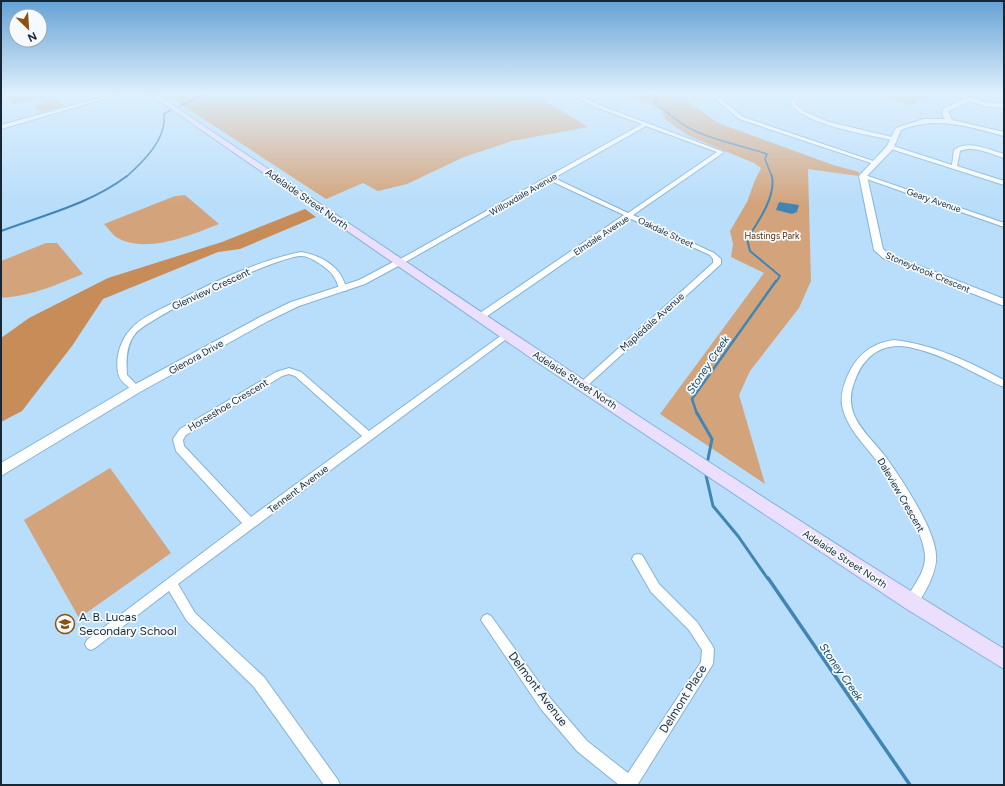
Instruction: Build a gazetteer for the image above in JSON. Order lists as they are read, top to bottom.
{
  "streets": {
    "main road": ["Adelaide Street North"],
    "street": [
      "Willowdale Avenue",
      "Geary Avenue",
      "Oakdale Street",
      "Elmdale Avenue",
      "Stoneybrook Crescent",
      "Glenview Crescent",
      "Mapledale Avenue",
      "Glenora Drive",
      "Horseshoe Crescent",
      "Tennent Avenue",
      "Daleview Crescent",
      "Delmont Avenue",
      "Delmont Place"
    ]
  },
  "crossings": [
    ["Willowdale Avenue", "Adelaide Street North"],
    ["Willowdale Avenue", "Oakdale Street"],
    ["Willowdale Avenue", "Glenora Drive"],
    ["Adelaide Street North", "Elmdale Avenue"],
    ["Adelaide Street North", "Mapledale Avenue"],
    ["Adelaide Street North", "Glenora Drive"],
    ["Adelaide Street North", "Tennent Avenue"],
    ["Adelaide Street North", "Daleview Crescent"],
    ["Geary Avenue", "Stoneybrook Crescent"],
    ["Oakdale Street", "Elmdale Avenue"],
    ["Oakdale Street", "Mapledale Avenue"],
    ["Glenview Crescent", "Glenora Drive"],
    ["Horseshoe Crescent", "Tennent Avenue"],
    ["Delmont Avenue", "Delmont Place"]
  ],
  "water": ["Stoney Creek"],
  "parks": ["Hastings Park"],
  "places": {
    "school or university": ["A. B. Lucas Secondary School"]
  },
  "north": "bottom right"
}
